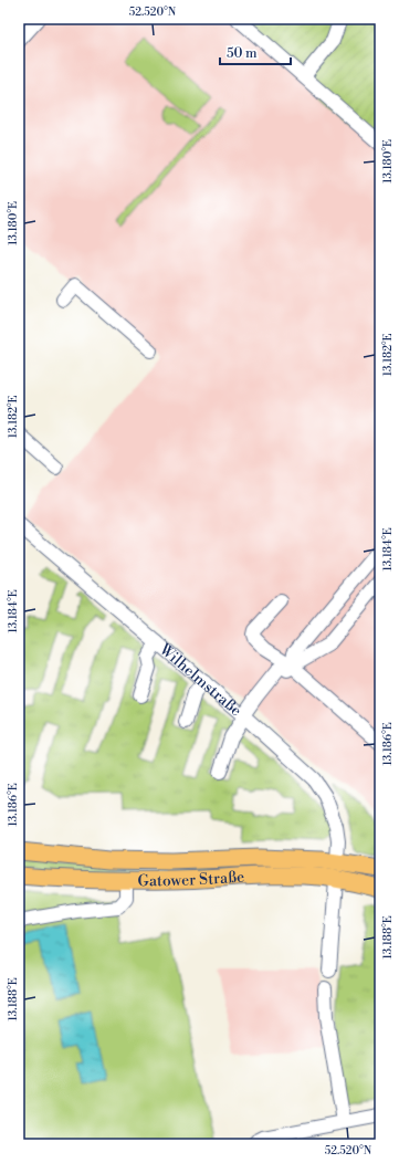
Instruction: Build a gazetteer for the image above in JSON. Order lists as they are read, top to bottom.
{
  "streets": {
    "main road": ["Wilhelmstraße", "Gatower Straße"]
  },
  "crossings": [
    ["Wilhelmstraße", "Gatower Straße"]
  ],
  "scale_bar": "50 m",
  "coordinates": [
    "52.520°N",
    "13.180°E",
    "13.182°E",
    "13.184°E",
    "13.186°E",
    "13.188°E"
  ]
}
